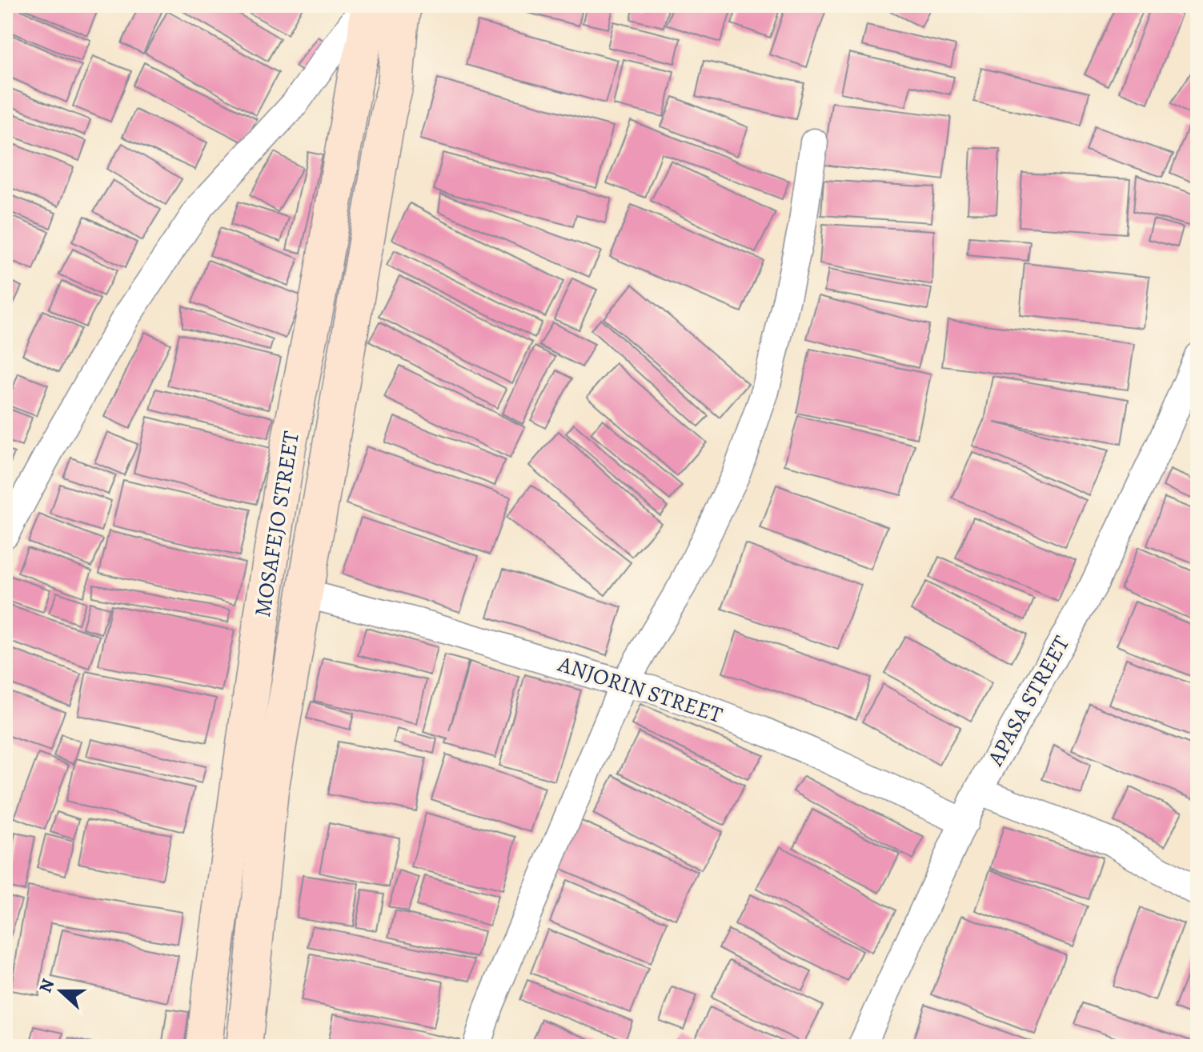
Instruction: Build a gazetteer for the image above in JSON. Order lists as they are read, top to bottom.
{
  "streets": {
    "main road": ["MOSAFEJO STREET"],
    "street": ["ANJORIN STREET", "APASA STREET"]
  },
  "crossings": [
    ["MOSAFEJO STREET", "ANJORIN STREET"],
    ["ANJORIN STREET", "APASA STREET"]
  ],
  "north": "left"
}
